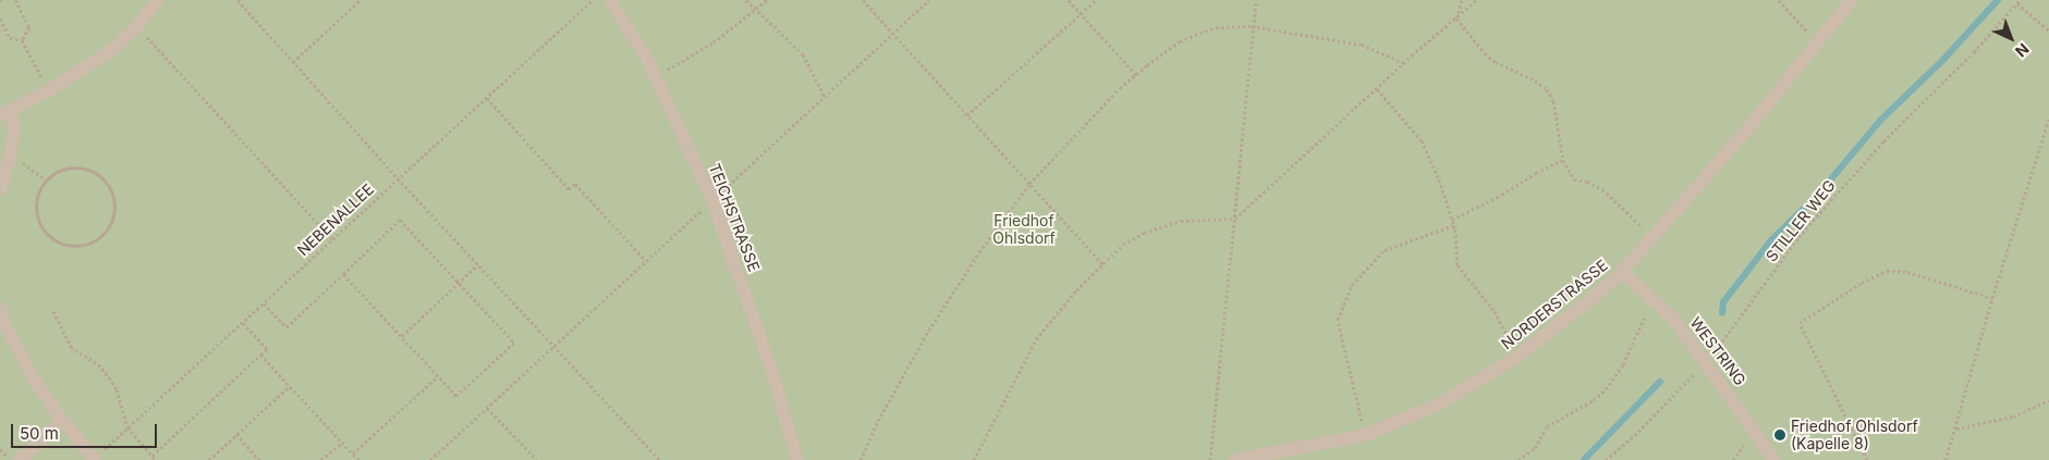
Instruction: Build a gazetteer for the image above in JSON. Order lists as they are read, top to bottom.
{
  "streets": {
    "street": ["TEICHSTRASSE", "NORDERSTRASSE", "WESTRING"],
    "path": ["NEBENALLEE", "STILLER WEG"]
  },
  "crossings": [
    ["STILLER WEG", "WESTRING"],
    ["NORDERSTRASSE", "WESTRING"]
  ],
  "parks": ["Friedhof Ohlsdorf"],
  "places": ["Friedhof Ohlsdorf (Kapelle 8)"],
  "scale_bar": "50 m",
  "north": "bottom right"
}
